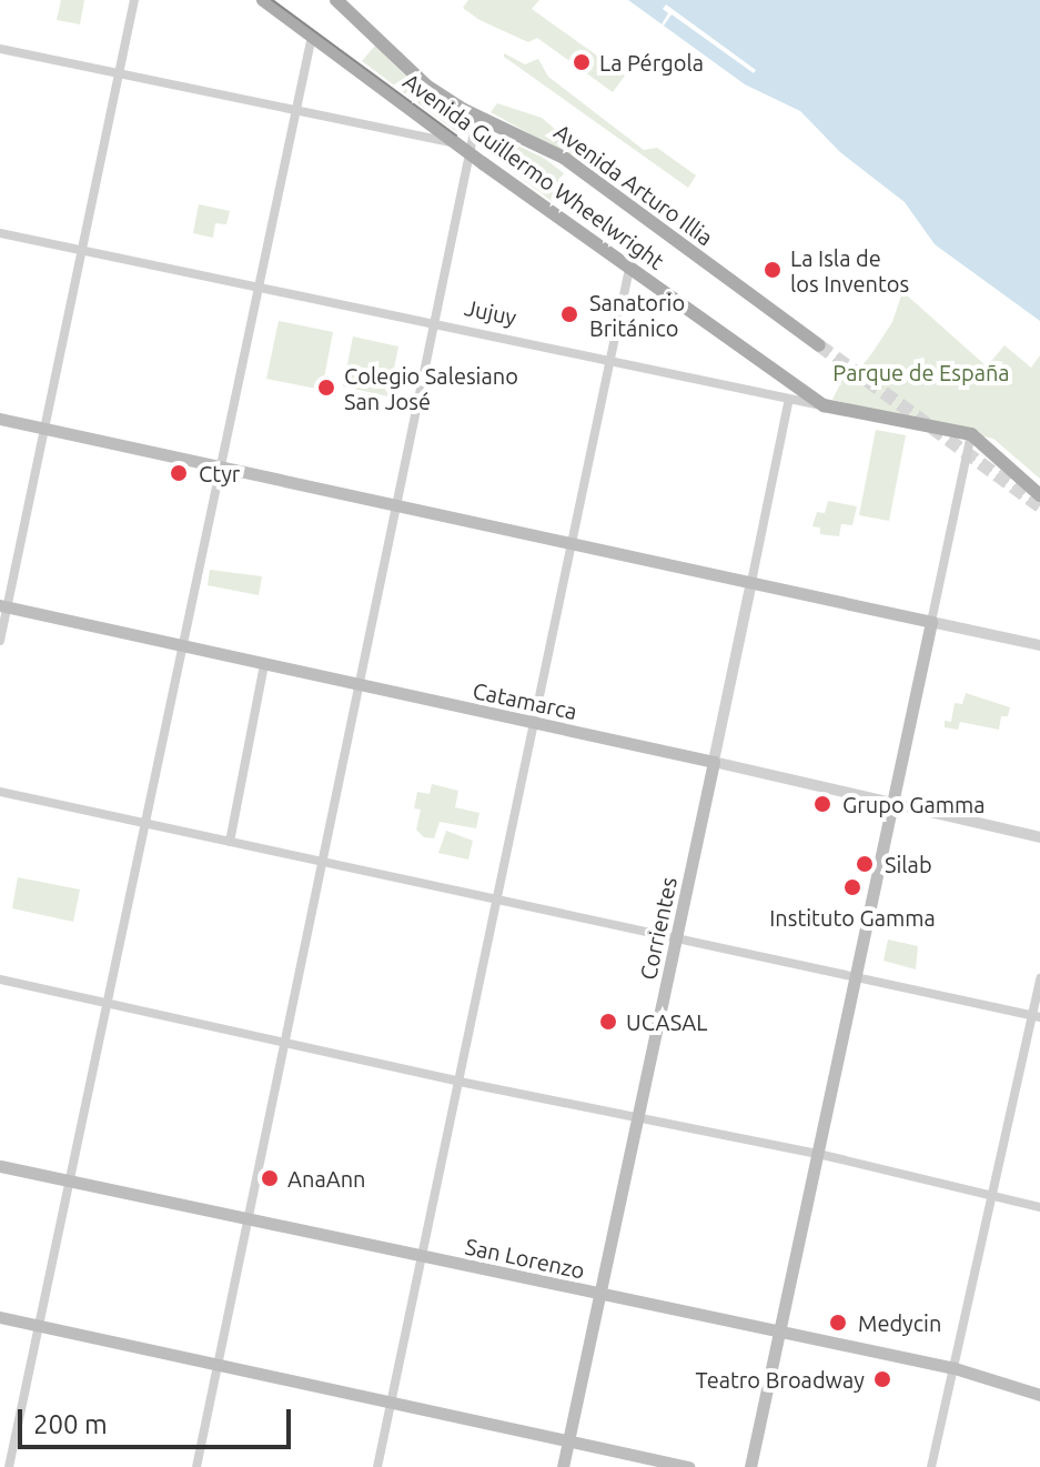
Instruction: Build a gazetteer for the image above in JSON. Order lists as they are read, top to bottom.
{
  "streets": {
    "main road": [
      "Avenida Guillermo Wheelwright",
      "Avenida Arturo Illia",
      "Jujuy",
      "Catamarca",
      "Corrientes",
      "San Lorenzo"
    ]
  },
  "crossings": [
    ["Avenida Guillermo Wheelwright", "Jujuy"],
    ["Jujuy", "Corrientes"],
    ["Catamarca", "Corrientes"],
    ["Corrientes", "San Lorenzo"]
  ],
  "parks": ["Parque de España"],
  "places": [
    "La Pérgola",
    "La Isla de los Inventos",
    "Sanatorio Británico",
    "Colegio Salesiano San José",
    "Ctyr",
    "Grupo Gamma",
    "Silab",
    "Instituto Gamma",
    "UCASAL",
    "AnaAnn",
    "Medycin",
    "Teatro Broadway"
  ],
  "scale_bar": "200 m"
}
